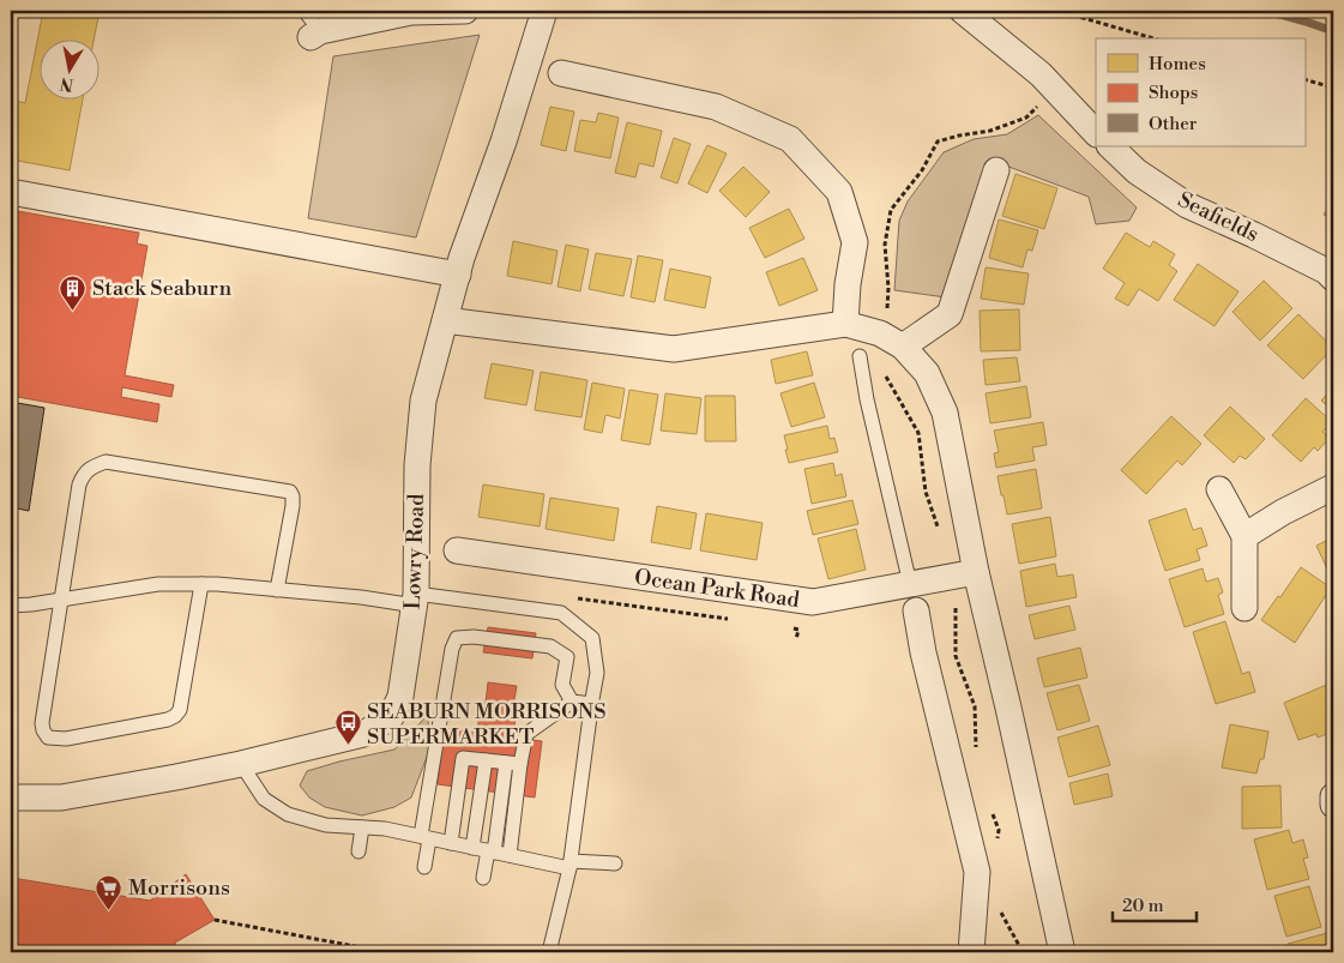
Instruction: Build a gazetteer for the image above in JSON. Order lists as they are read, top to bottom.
{
  "streets": {
    "street": ["Seafields", "Lowry Road", "Ocean Park Road"]
  },
  "places": {
    "building": ["Stack Seaburn"],
    "bus stop": ["SEABURN MORRISONS SUPERMARKET"],
    "supermarket": ["Morrisons"]
  },
  "legend": ["Homes", "Shops", "Other"],
  "scale_bar": "20 m",
  "north": "bottom"
}
